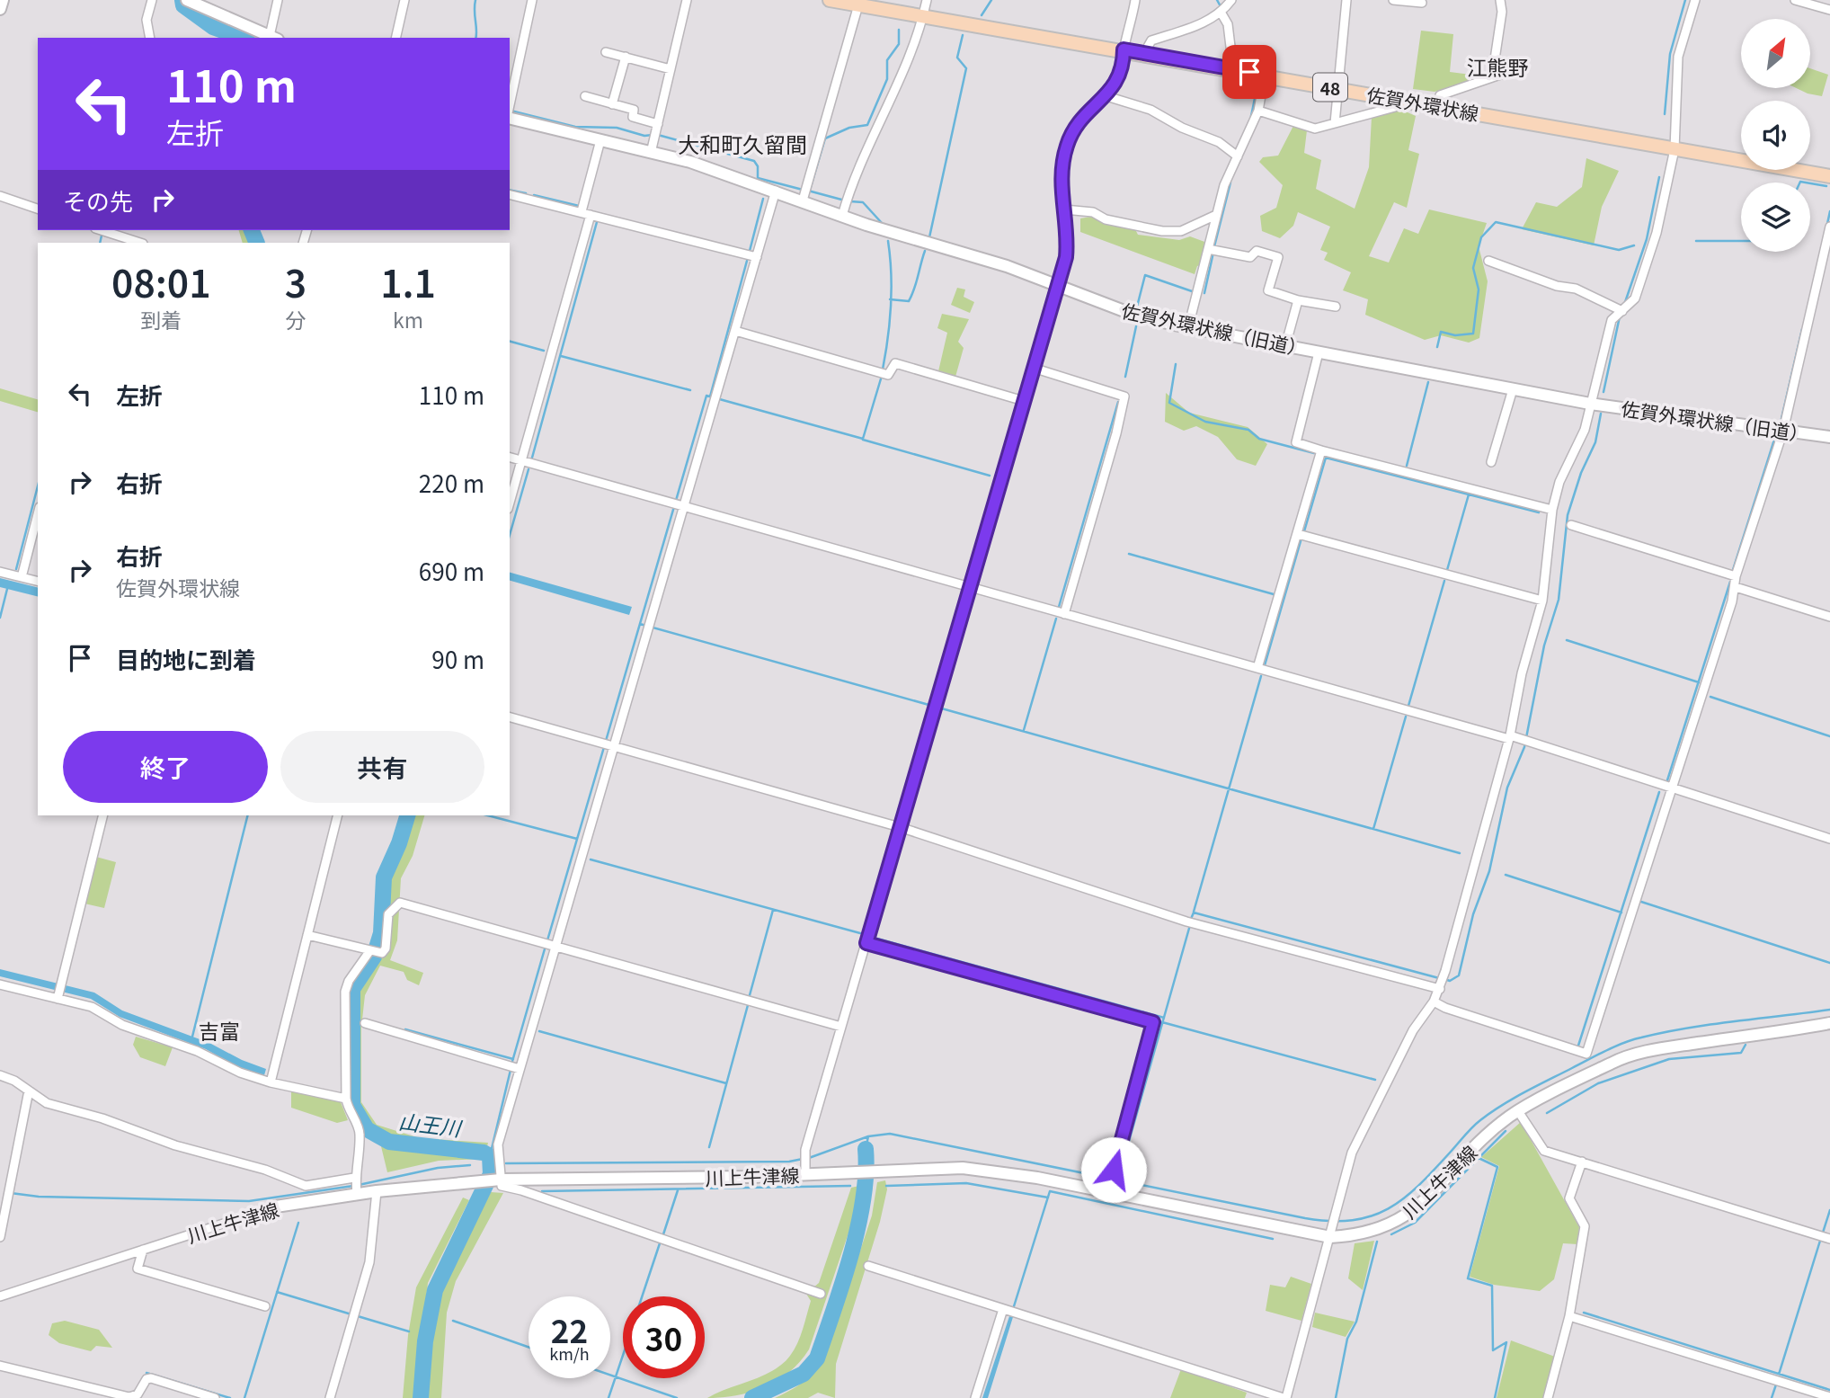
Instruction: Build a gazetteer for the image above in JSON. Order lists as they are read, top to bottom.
{
  "streets": {
    "main road": [
      "48",
      "佐賀外環状線",
      "佐賀外環状線（旧道）",
      "川上牛津線"
    ]
  },
  "districts": ["江熊野", "大和町久留間", "吉富"],
  "water": ["山王川"],
  "north": "top right",
  "page": {
    "turn": ["110 m", "左折"],
    "then": "その先",
    "eta": [
      "08:01",
      "到着",
      "3",
      "分",
      "1.1",
      "km"
    ],
    "list": [
      {
        "name": "左折",
        "value": "110 m"
      },
      {
        "name": "右折",
        "value": "220 m"
      },
      {
        "name": "右折",
        "note": "佐賀外環状線",
        "value": "690 m"
      },
      {
        "name": "目的地に到着",
        "value": "90 m"
      }
    ],
    "buttons": ["終了", "共有"],
    "speed": "22 km/h",
    "limit": "30"
  }
}
